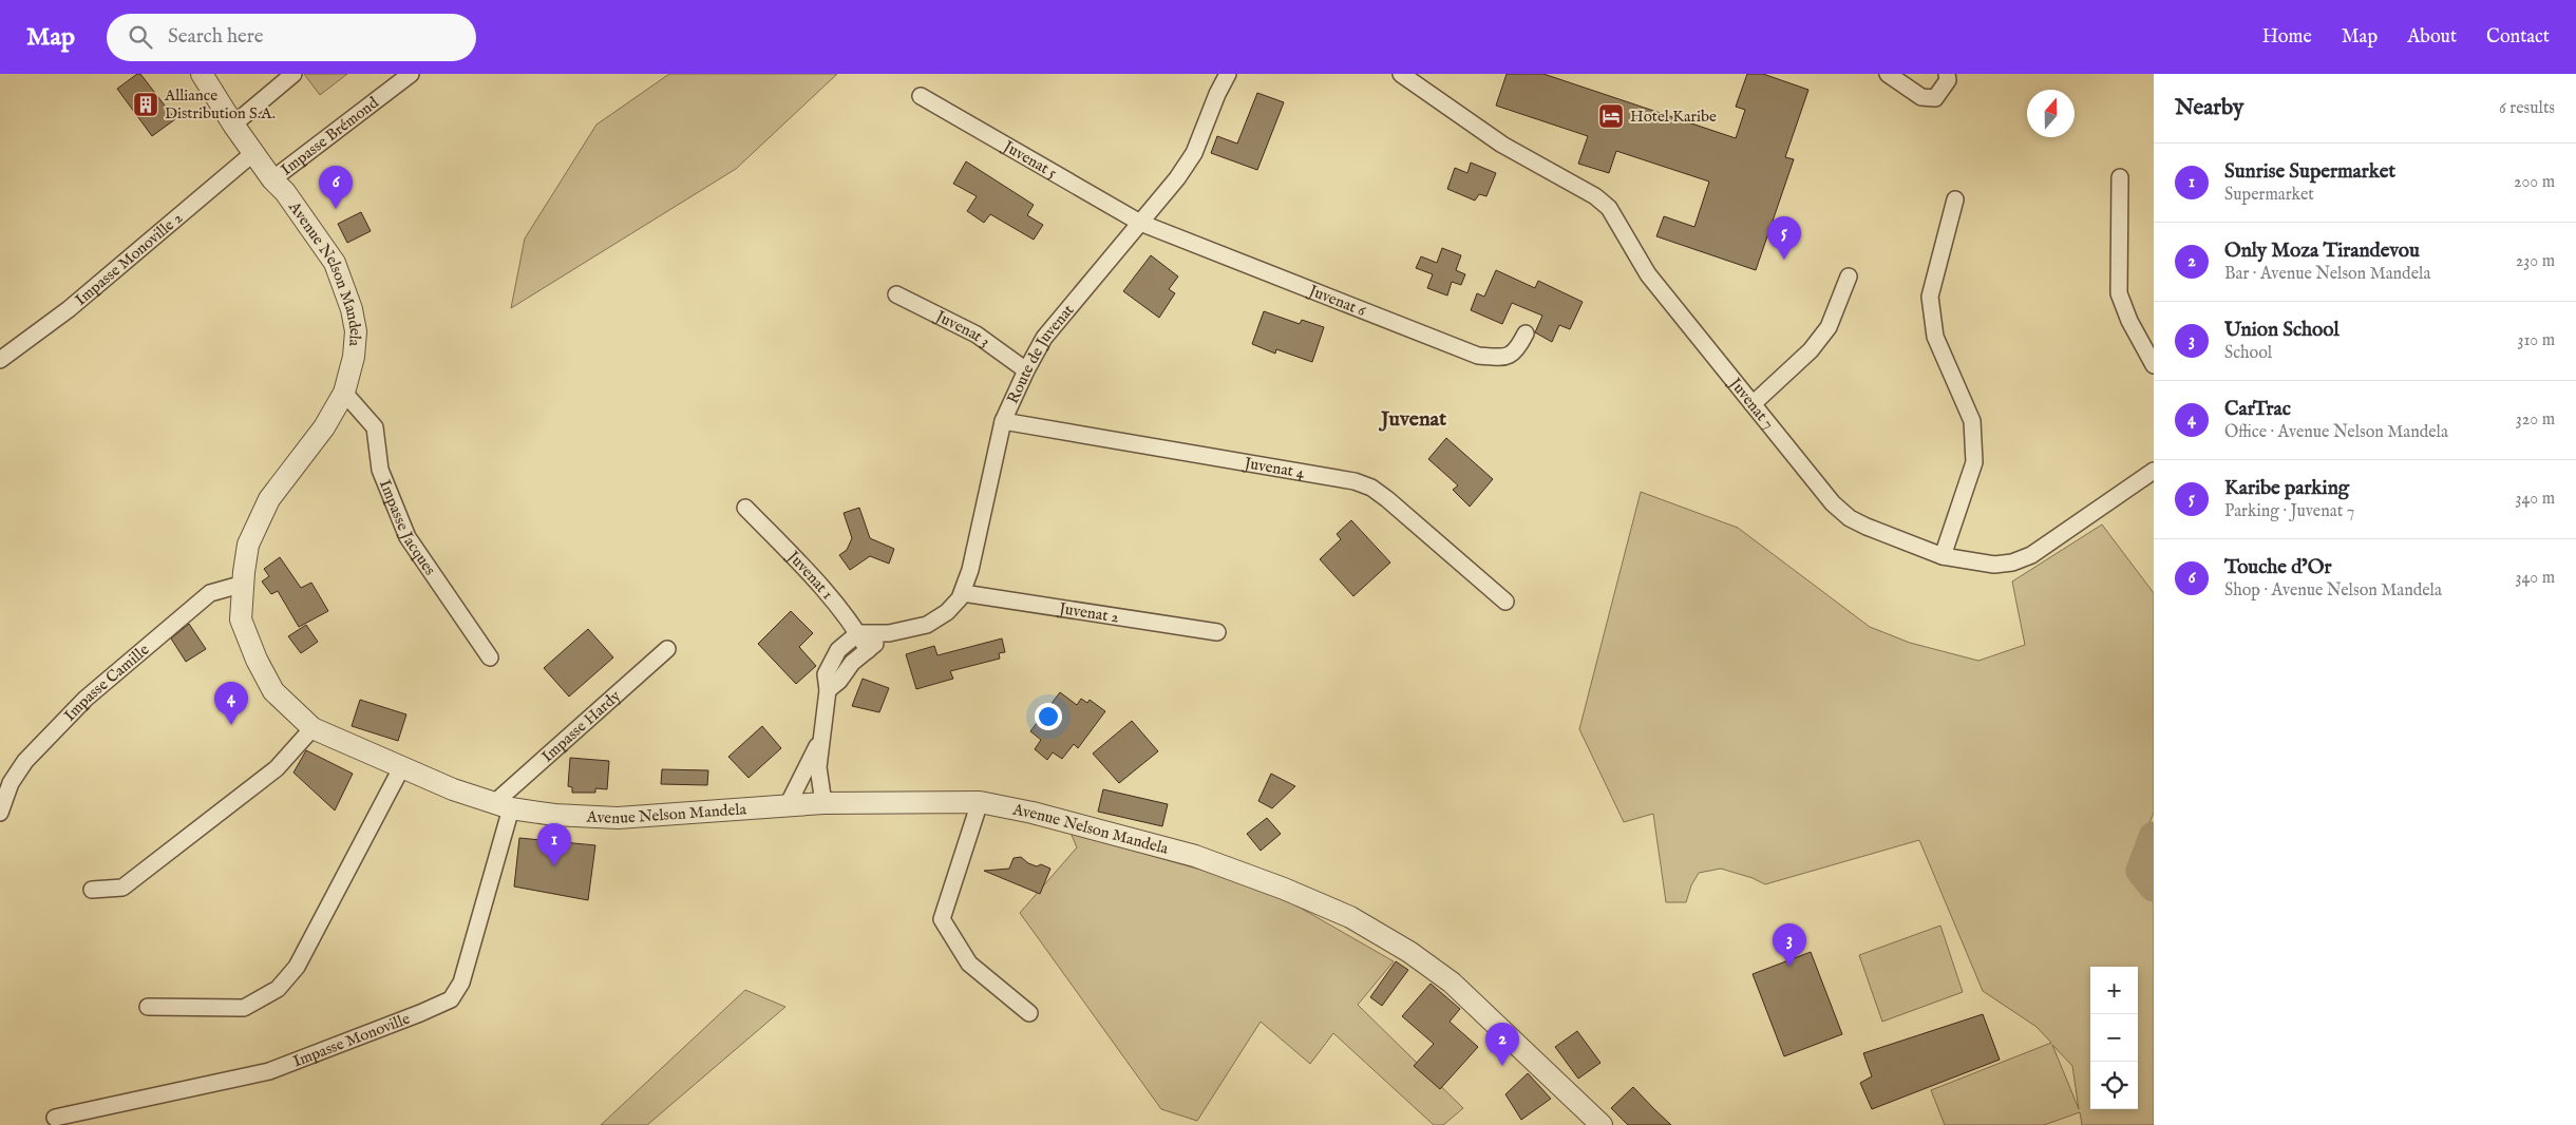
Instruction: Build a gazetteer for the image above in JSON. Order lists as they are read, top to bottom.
{
  "streets": {
    "street": [
      "Impasse Brémond",
      "Juvenat 5",
      "Impasse Monoville 2",
      "Avenue Nelson Mandela",
      "Juvenat 6",
      "Juvenat 3",
      "Route de Juvenat",
      "Juvenat 7",
      "Juvenat 4",
      "Impasse Jacques",
      "Juvenat 1",
      "Juvenat 2",
      "Impasse Camille",
      "Impasse Hardy",
      "Impasse Monoville"
    ]
  },
  "crossings": [
    ["Impasse Brémond", "Avenue Nelson Mandela"],
    ["Juvenat 5", "Juvenat 6"],
    ["Juvenat 5", "Route de Juvenat"],
    ["Impasse Monoville 2", "Avenue Nelson Mandela"],
    ["Avenue Nelson Mandela", "Impasse Jacques"],
    ["Avenue Nelson Mandela", "Impasse Camille"],
    ["Avenue Nelson Mandela", "Impasse Hardy"],
    ["Avenue Nelson Mandela", "Impasse Monoville"],
    ["Juvenat 6", "Route de Juvenat"],
    ["Juvenat 3", "Route de Juvenat"],
    ["Route de Juvenat", "Juvenat 4"],
    ["Route de Juvenat", "Juvenat 1"],
    ["Route de Juvenat", "Juvenat 2"],
    ["Impasse Hardy", "Impasse Monoville"]
  ],
  "districts": ["Juvenat"],
  "places": {
    "building": ["Alliance Distribution S.A."],
    "hotel": ["Hotel Karibe"]
  },
  "north": "top",
  "page": {
    "header": "Map",
    "search": "Search here",
    "nav": [
      "Home",
      "Map",
      "About",
      "Contact"
    ],
    "heading": ["Nearby", "6 results"],
    "list": [
      {
        "mark": "1",
        "name": "Sunrise Supermarket",
        "note": "Supermarket",
        "value": "200 m"
      },
      {
        "mark": "2",
        "name": "Only Moza Tirandevou",
        "note": "Bar · Avenue Nelson Mandela",
        "value": "230 m"
      },
      {
        "mark": "3",
        "name": "Union School",
        "note": "School",
        "value": "310 m"
      },
      {
        "mark": "4",
        "name": "CarTrac",
        "note": "Office · Avenue Nelson Mandela",
        "value": "320 m"
      },
      {
        "mark": "5",
        "name": "Karibe parking",
        "note": "Parking · Juvenat 7",
        "value": "340 m"
      },
      {
        "mark": "6",
        "name": "Touche d’Or",
        "note": "Shop · Avenue Nelson Mandela",
        "value": "340 m"
      }
    ],
    "pins": [
      "6",
      "5",
      "4",
      "1",
      "3",
      "2"
    ],
    "map_buttons": ["+", "−"]
  }
}
